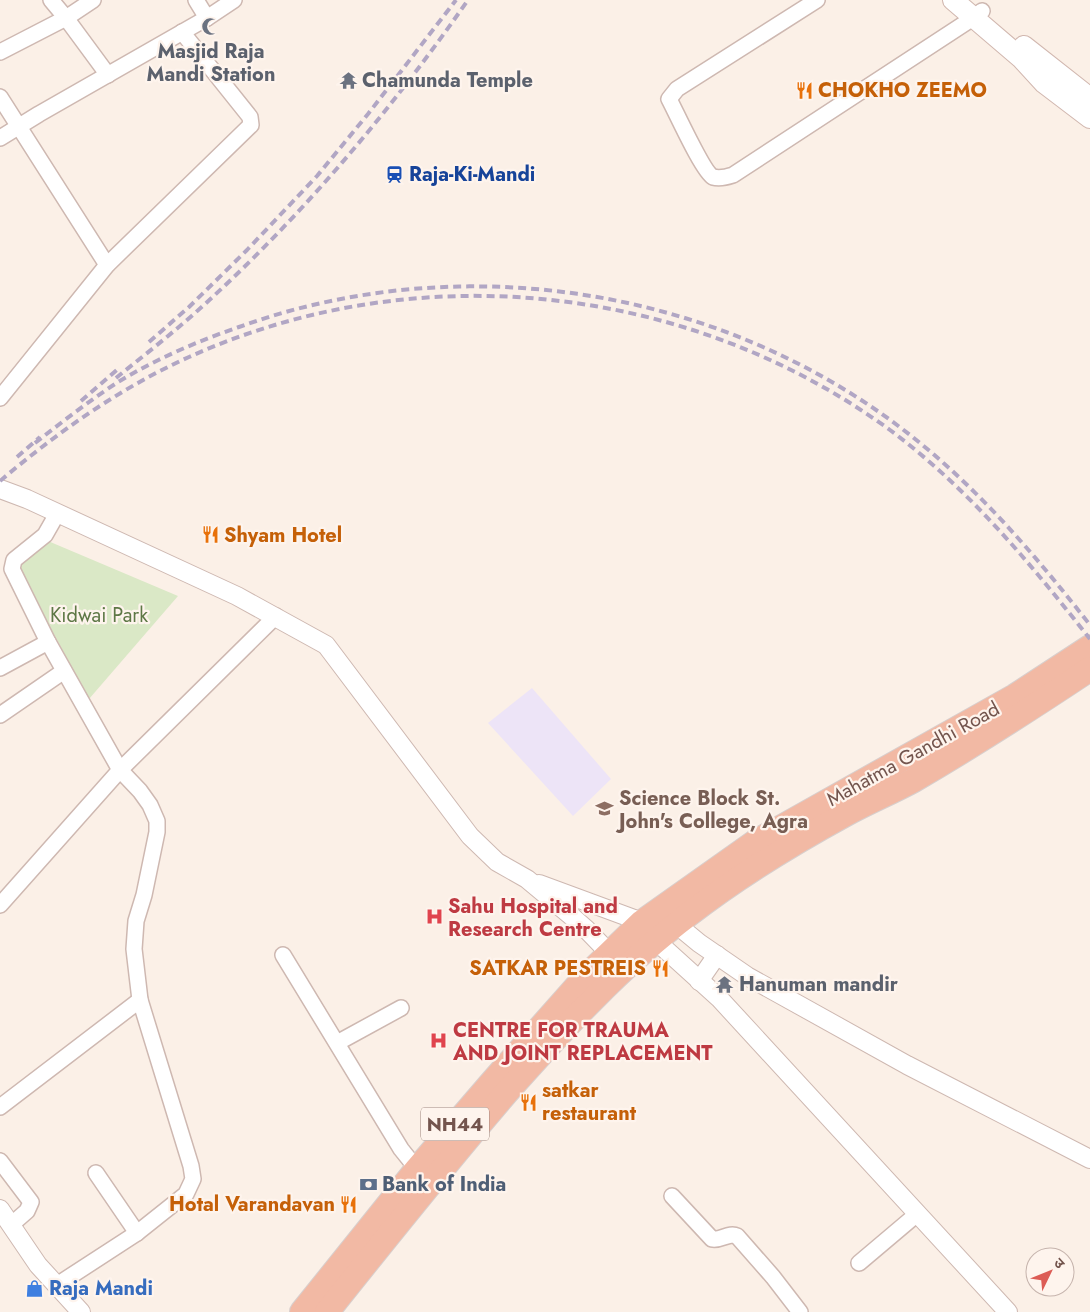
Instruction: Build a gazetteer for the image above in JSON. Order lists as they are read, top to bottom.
{
  "streets": {
    "highway": ["Mahatma Gandhi Road", "NH44"]
  },
  "parks": ["Kidwai Park"],
  "places": {
    "mosque": ["Masjid Raja Mandi Station"],
    "temple": ["Chamunda Temple", "Hanuman mandir"],
    "restaurant": [
      "CHOKHO ZEEMO",
      "Shyam Hotel",
      "SATKAR PESTREIS",
      "satkar restaurant",
      "Hotal Varandavan"
    ],
    "station": ["Raja-Ki-Mandi"],
    "school or university": ["Science Block St. John's College, Agra"],
    "hospital": ["Sahu Hospital and Research Centre", "CENTRE FOR TRAUMA AND JOINT REPLACEMENT"],
    "bank": ["Bank of India"],
    "shop": ["Raja Mandi"]
  },
  "north": "top right"
}
